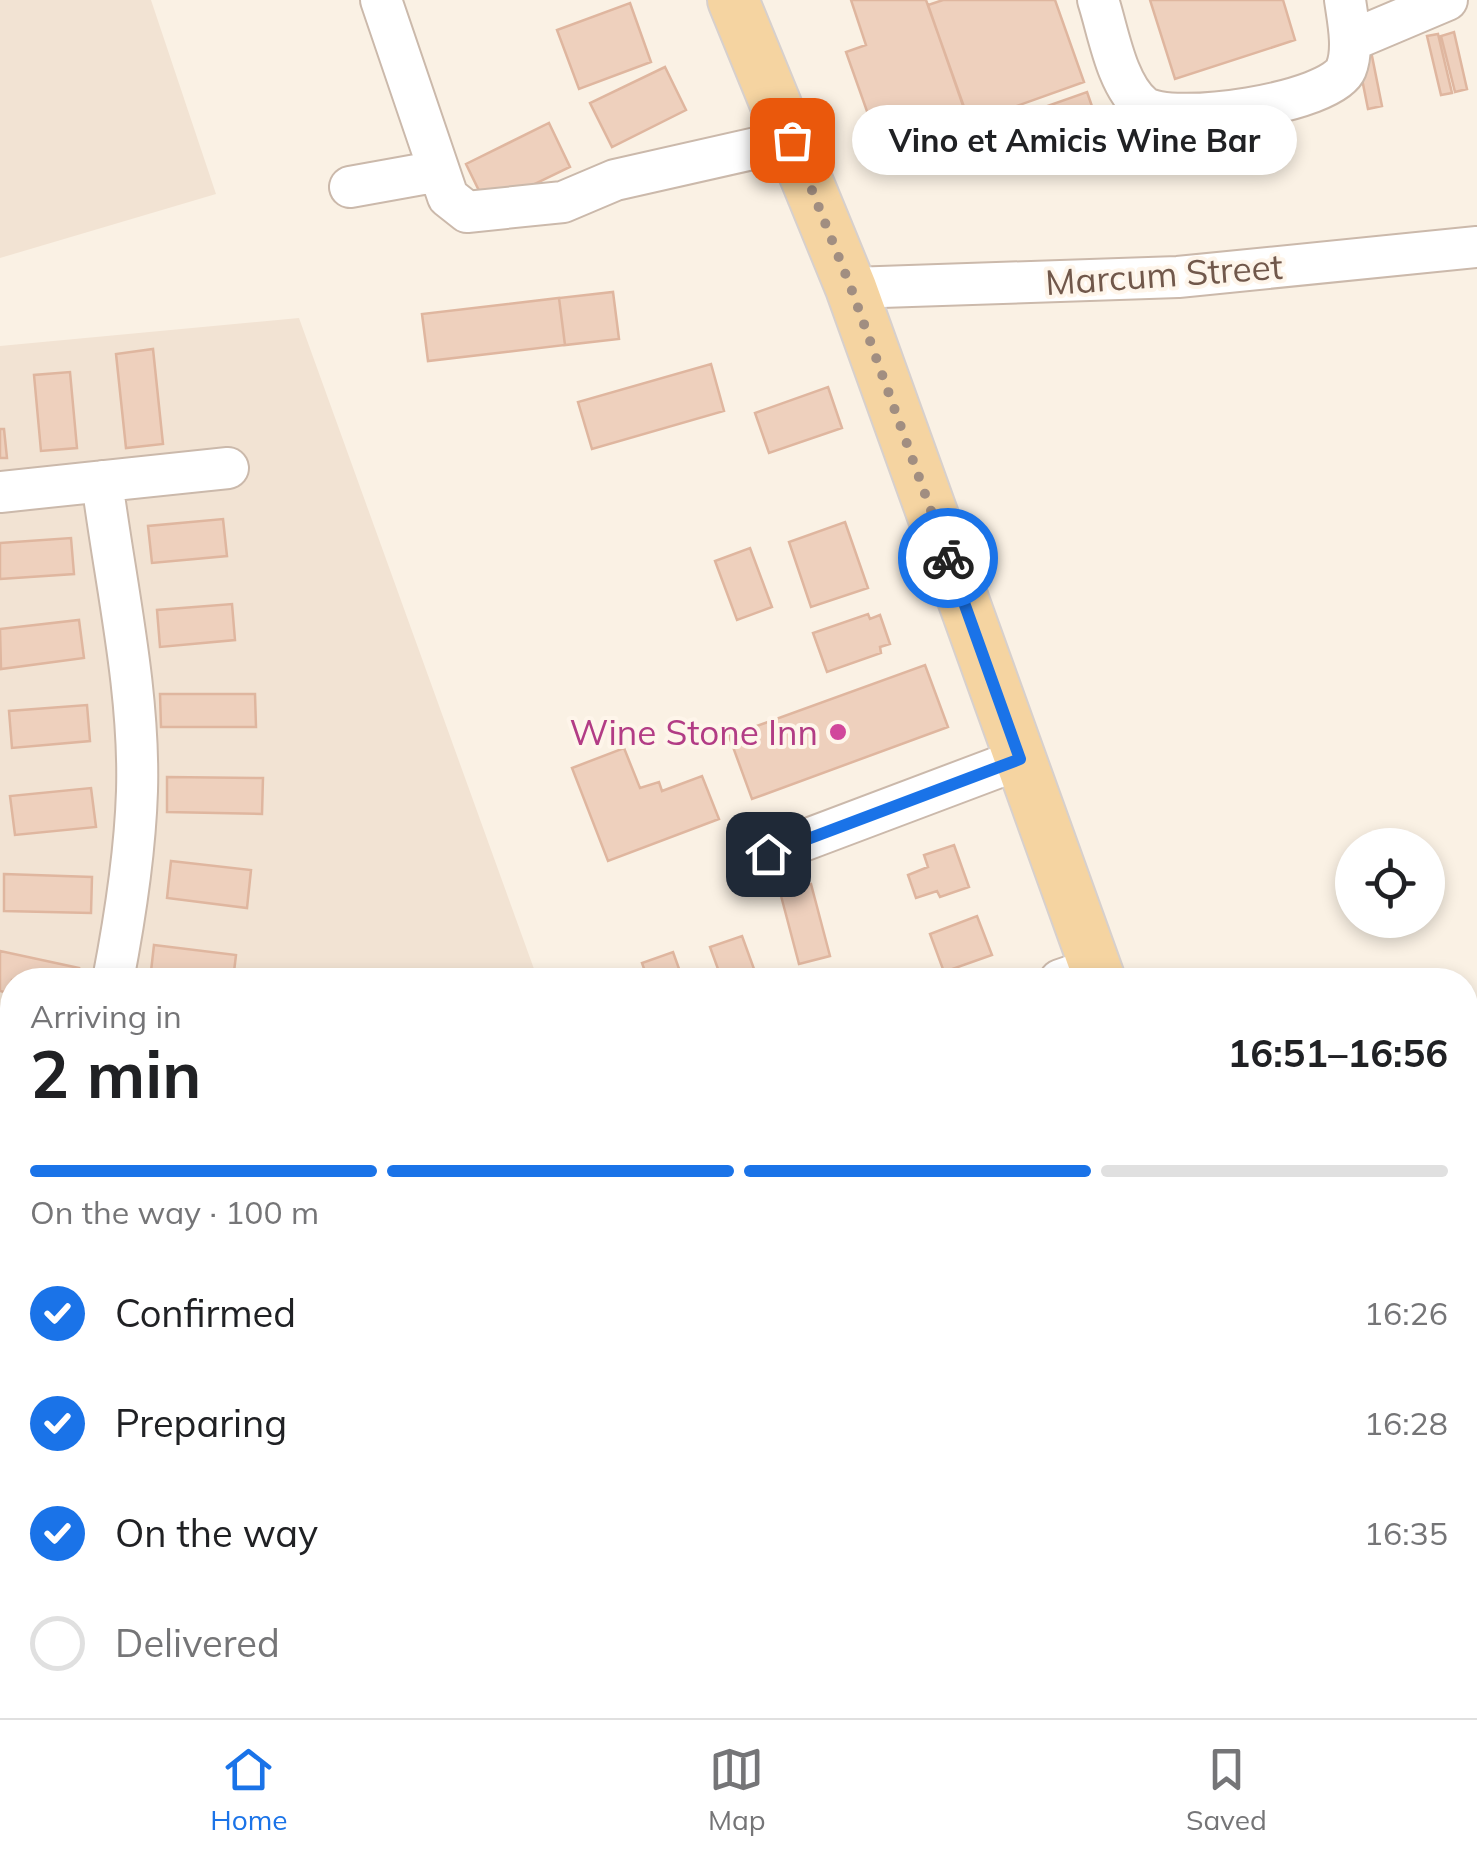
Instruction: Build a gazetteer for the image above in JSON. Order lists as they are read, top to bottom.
{
  "streets": {
    "street": ["Marcum Street"]
  },
  "places": ["Vino et Amicis Wine Bar", "Wine Stone Inn"],
  "page": {
    "bubble": "Vino et Amicis Wine Bar",
    "heading": ["2 min", "Arriving in", "16:51–16:56"],
    "bar": "On the way · 100 m",
    "list": [
      ["Confirmed", "16:26"],
      ["Preparing", "16:28"],
      ["On the way", "16:35"],
      "Delivered"
    ],
    "tabs": ["Home", "Map", "Saved"]
  }
}
